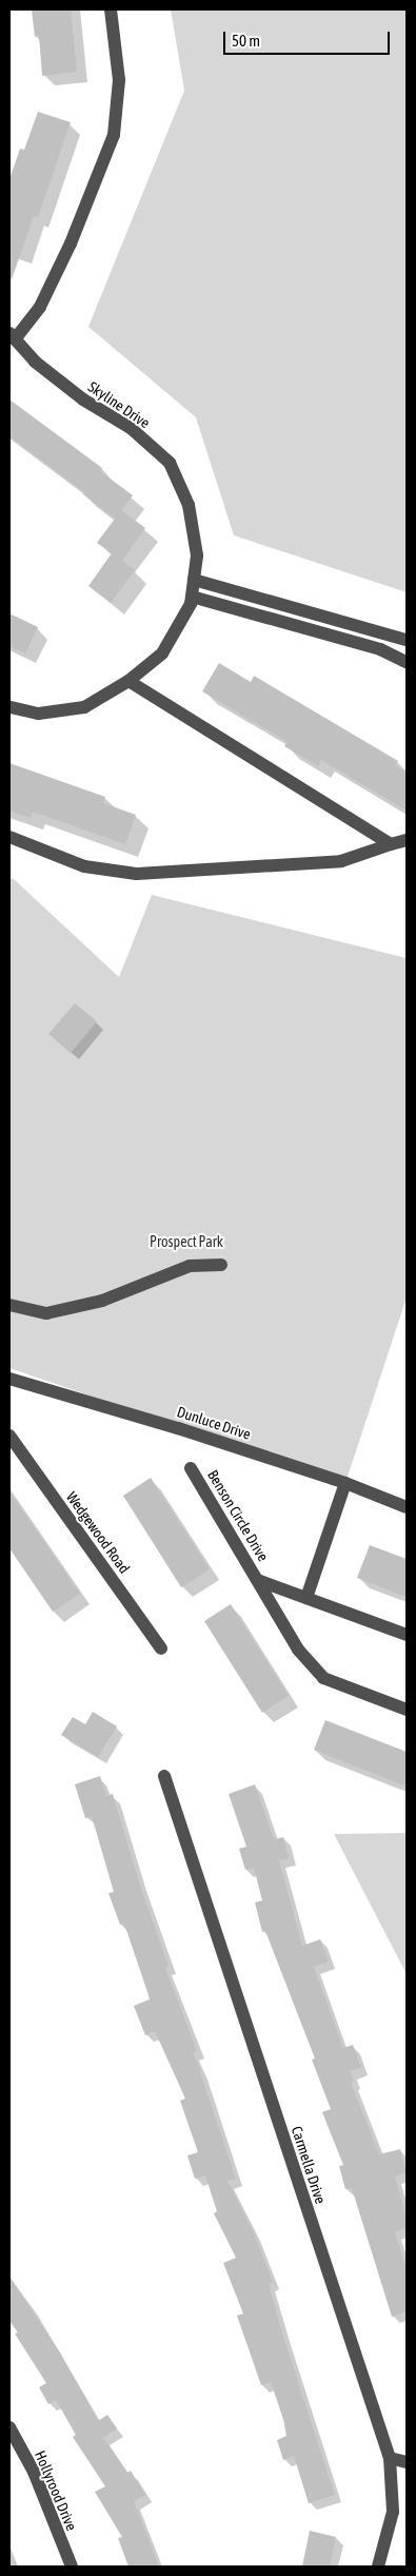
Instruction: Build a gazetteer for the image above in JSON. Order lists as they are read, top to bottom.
{
  "streets": {
    "street": [
      "Skyline Drive",
      "Dunluce Drive",
      "Benson Circle Drive",
      "Wedgewood Road",
      "Carmella Drive",
      "Hollyrood Drive"
    ]
  },
  "parks": ["Prospect Park"],
  "scale_bar": "50 m"
}
